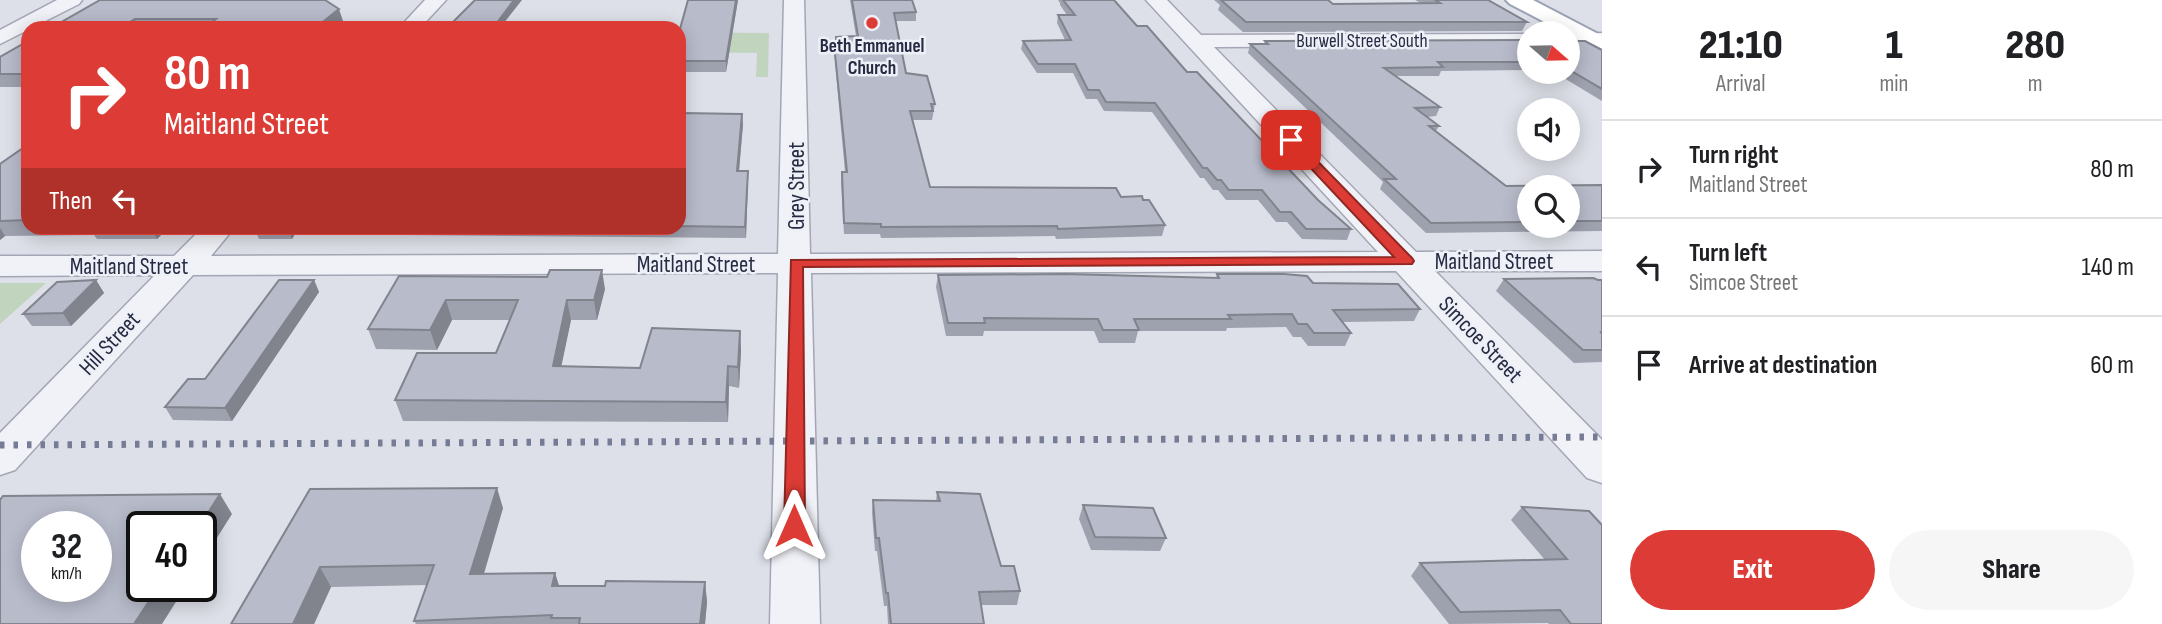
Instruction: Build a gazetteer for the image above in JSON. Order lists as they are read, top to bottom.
{
  "streets": {
    "street": [
      "Burwell Street South",
      "Grey Street",
      "Maitland Street",
      "Simcoe Street",
      "Hill Street"
    ]
  },
  "crossings": [
    ["Burwell Street South", "Simcoe Street"],
    ["Grey Street", "Maitland Street"],
    ["Maitland Street", "Simcoe Street"],
    ["Maitland Street", "Hill Street"]
  ],
  "places": ["Beth Emmanuel Church"],
  "north": "right",
  "page": {
    "eta": [
      "21:10",
      "Arrival",
      "1",
      "min",
      "280",
      "m"
    ],
    "turn": ["80 m", "Maitland Street"],
    "list": [
      {
        "name": "Turn right",
        "note": "Maitland Street",
        "value": "80 m"
      },
      {
        "name": "Turn left",
        "note": "Simcoe Street",
        "value": "140 m"
      },
      {
        "name": "Arrive at destination",
        "value": "60 m"
      }
    ],
    "then": "Then",
    "speed": "32 km/h",
    "limit": "40",
    "buttons": ["Exit", "Share"]
  }
}
